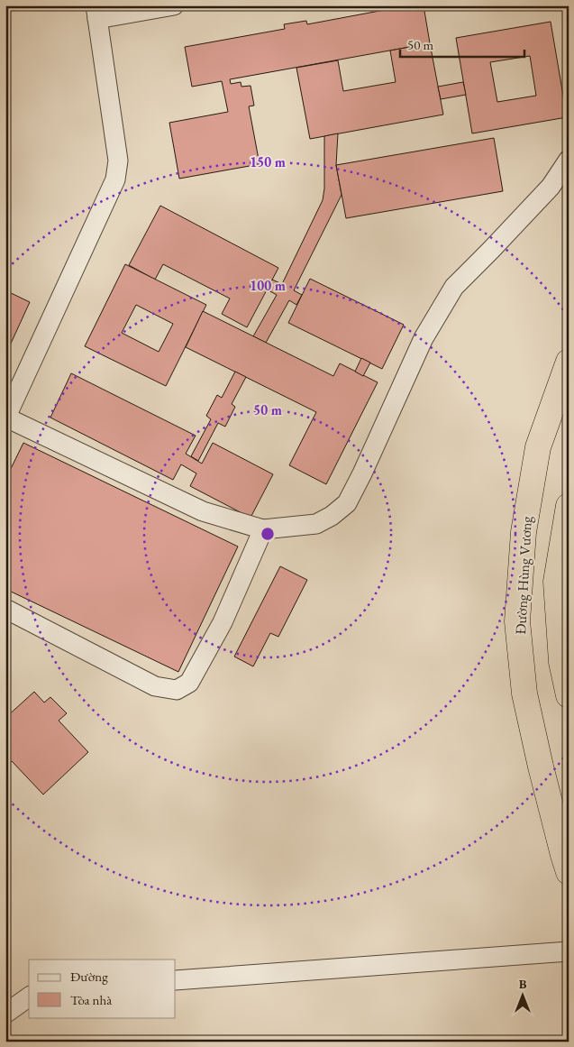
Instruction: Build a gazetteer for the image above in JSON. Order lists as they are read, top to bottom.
{
  "streets": {
    "highway": ["Đường Hùng Vương"]
  },
  "legend": ["Đường", "Tòa nhà"],
  "scale_bar": "50 m",
  "north": "top",
  "rings": ["150 m", "100 m", "50 m"]
}
